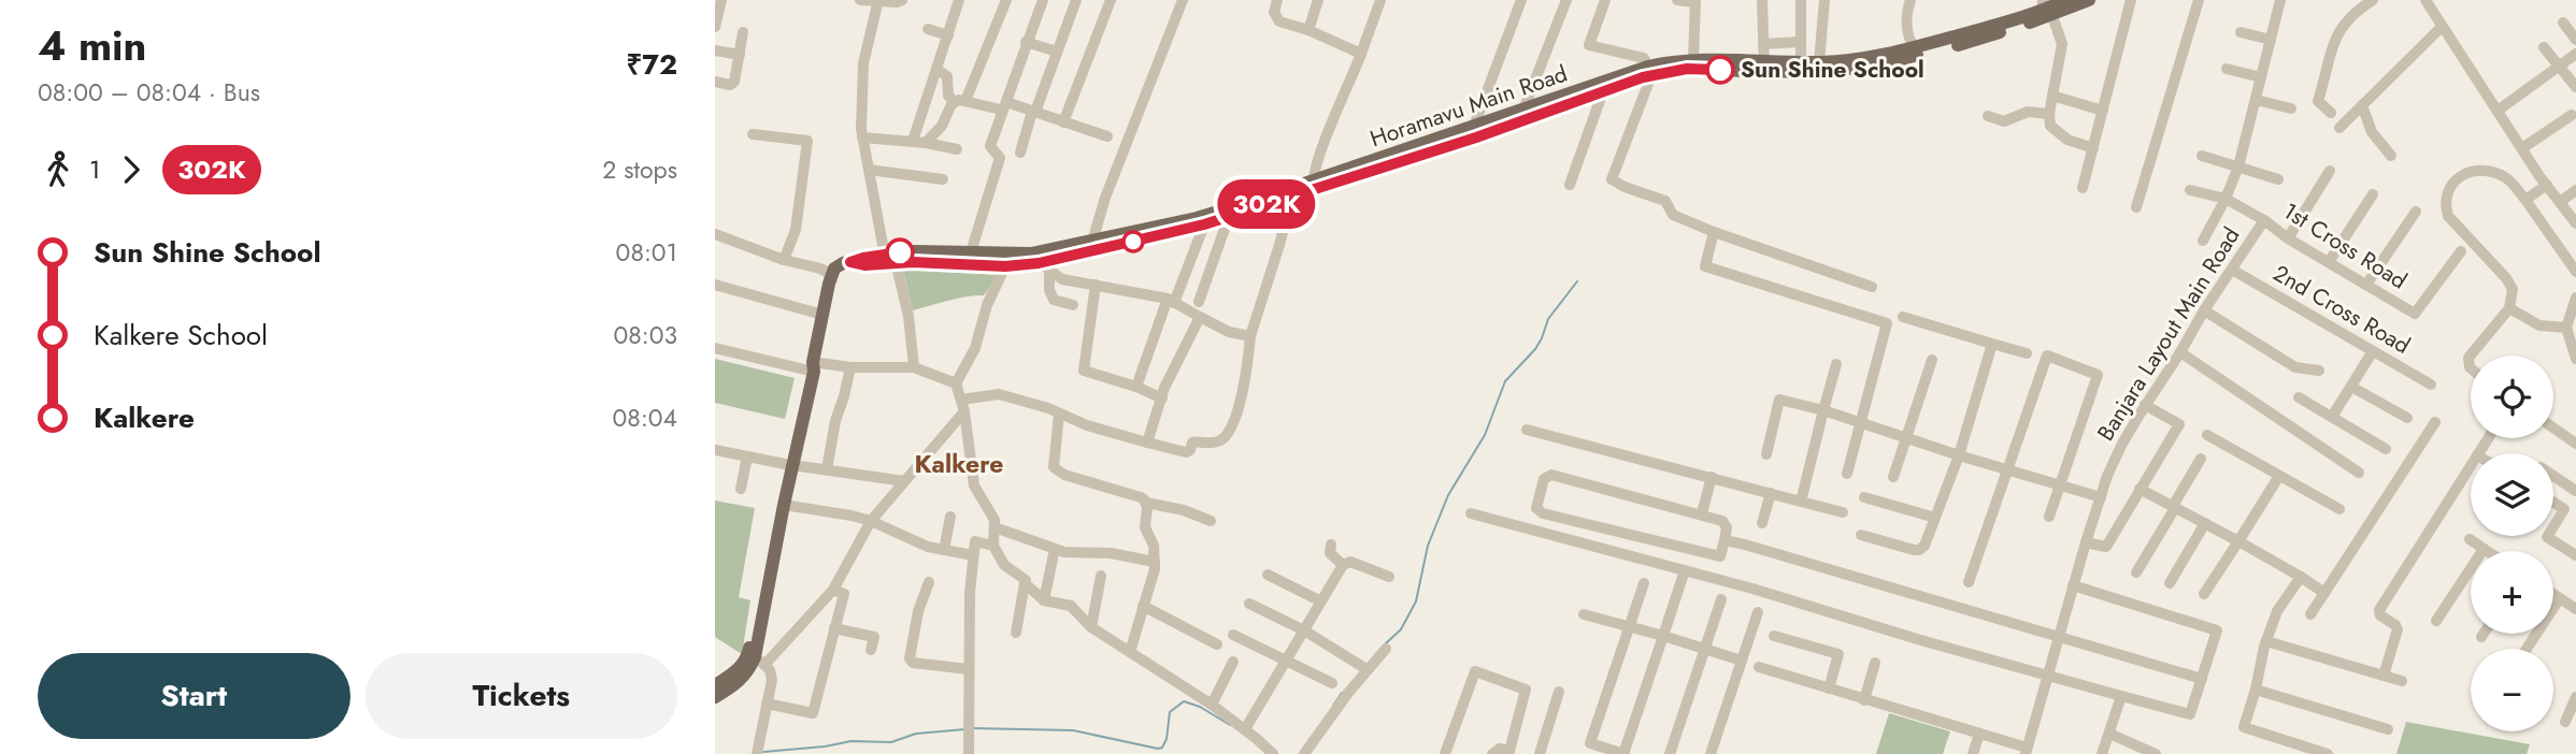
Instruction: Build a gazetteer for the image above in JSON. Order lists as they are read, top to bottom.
{
  "streets": {
    "main road": ["Horamavu Main Road"],
    "street": ["1st Cross Road", "2nd Cross Road", "Banjara Layout Main Road"]
  },
  "crossings": [
    ["1st Cross Road", "Banjara Layout Main Road"],
    ["2nd Cross Road", "Banjara Layout Main Road"]
  ],
  "districts": ["Kalkere"],
  "places": ["Sun Shine School"],
  "lines": ["bus line 302K"],
  "page": {
    "heading": ["4 min", "08:00 – 08:04 · Bus", "₹72"],
    "on_map": "302K",
    "legs": ["1", "302K", "2 stops"],
    "list": [
      {
        "name": "Sun Shine School",
        "value": "08:01"
      },
      {
        "name": "Kalkere School",
        "value": "08:03"
      },
      {
        "name": "Kalkere",
        "value": "08:04"
      }
    ],
    "map_buttons": ["+", "−"],
    "buttons": ["Start", "Tickets"]
  }
}
